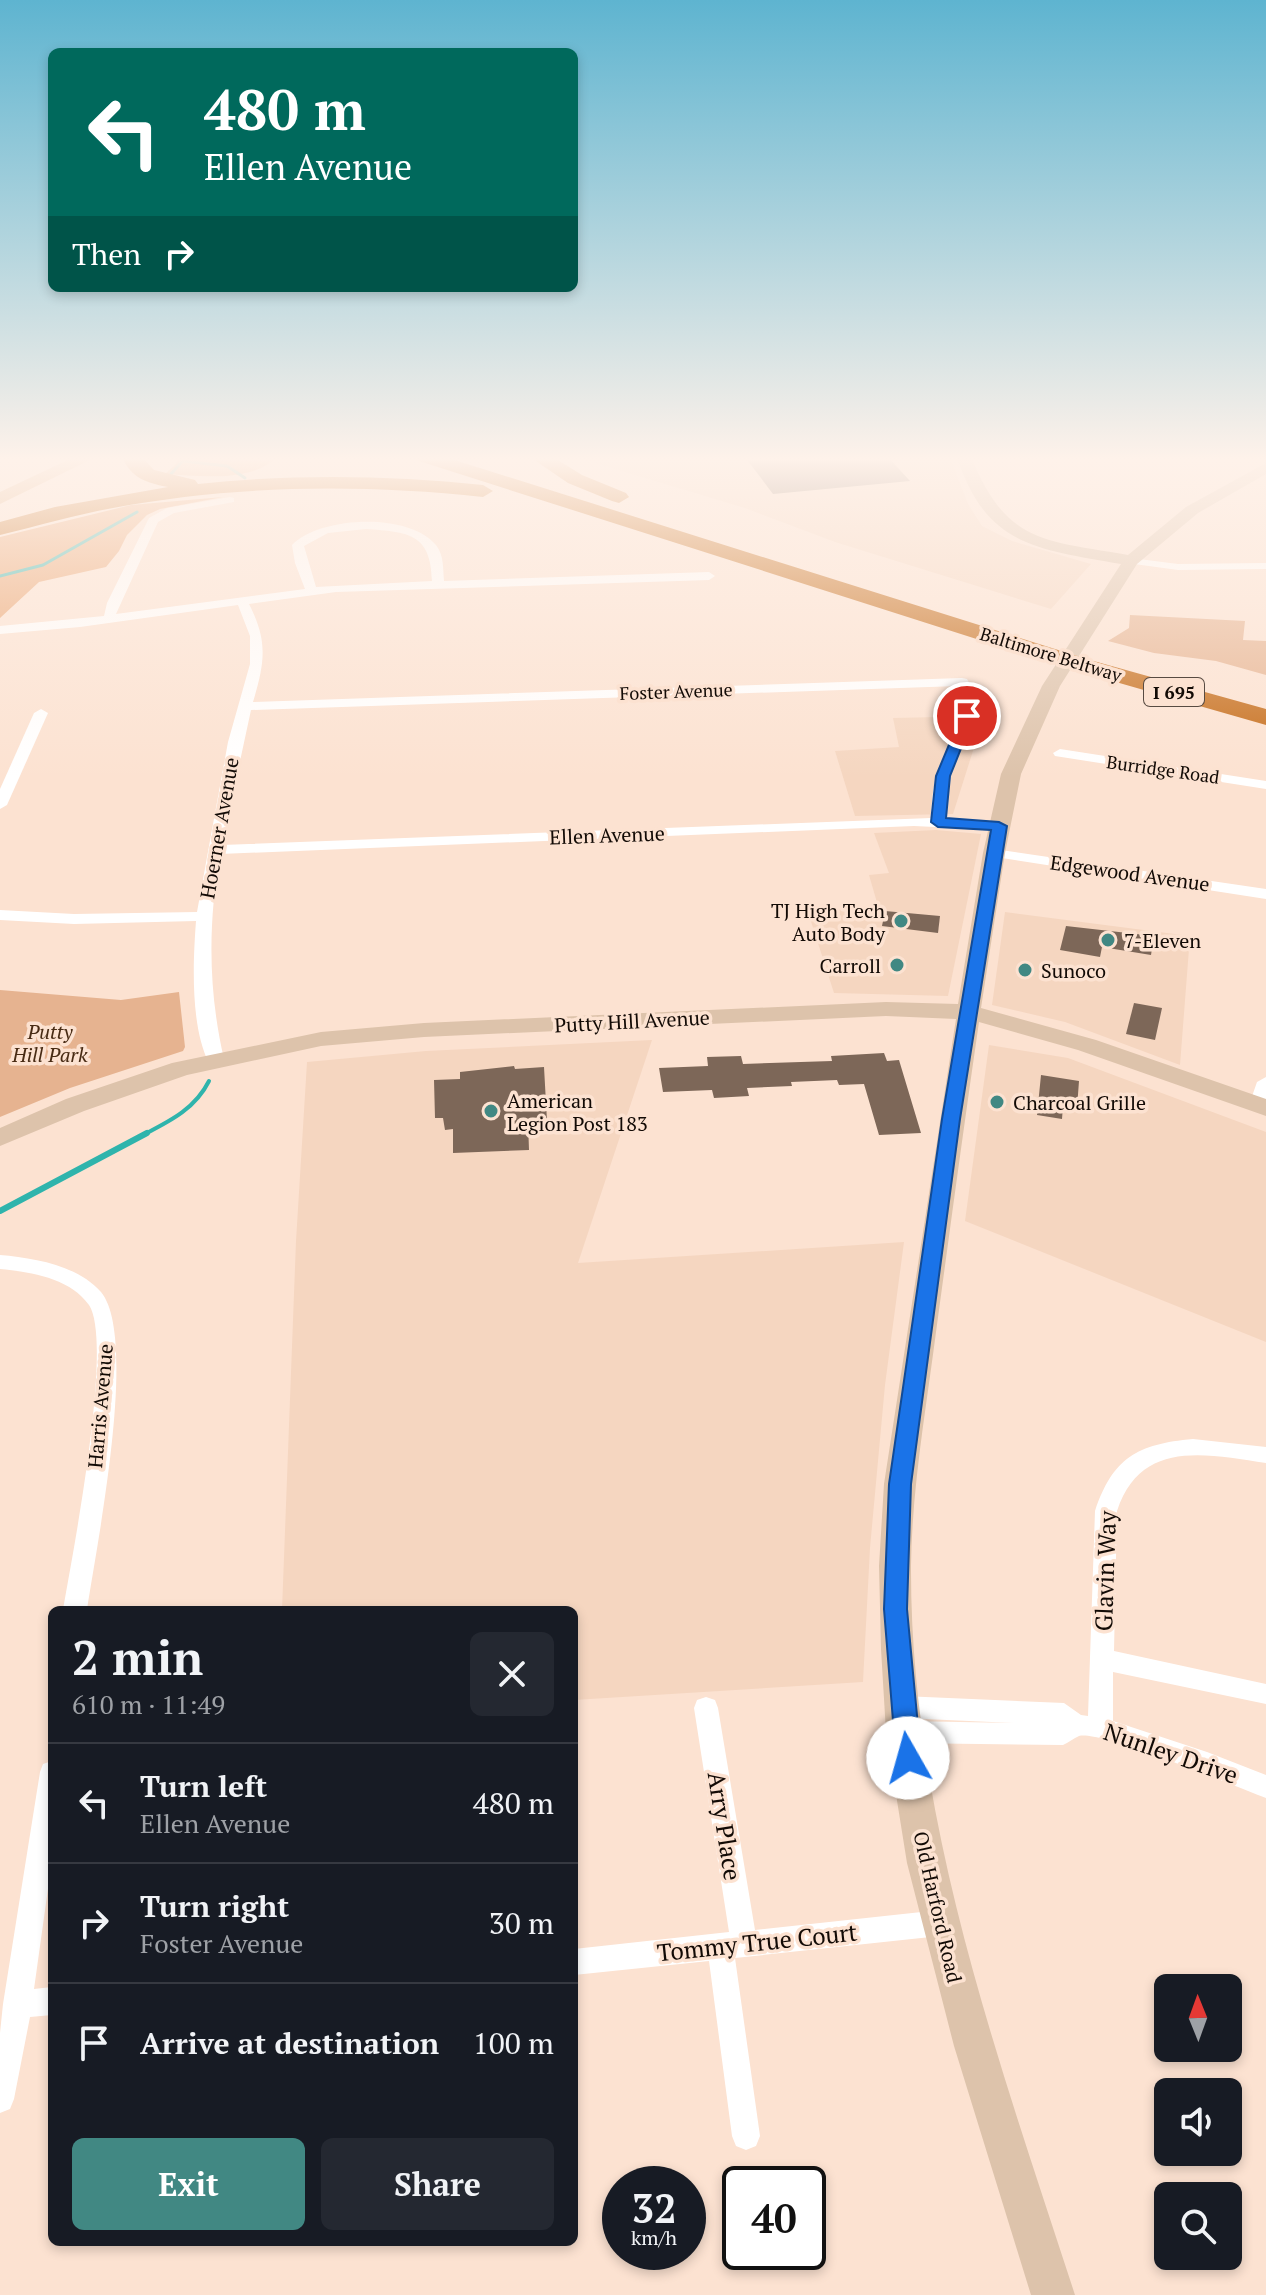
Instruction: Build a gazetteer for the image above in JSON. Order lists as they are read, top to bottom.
{
  "streets": {
    "highway": ["Baltimore Beltway", "I 695"],
    "street": [
      "Foster Avenue",
      "Burridge Road",
      "Hoerner Avenue",
      "Ellen Avenue",
      "Edgewood Avenue",
      "Putty Hill Avenue",
      "Harris Avenue",
      "Glavin Way",
      "Nunley Drive",
      "Arry Place",
      "Old Harford Road",
      "Tommy True Court"
    ]
  },
  "crossings": [
    ["Foster Avenue", "Hoerner Avenue"],
    ["Foster Avenue", "Ellen Avenue"],
    ["Hoerner Avenue", "Ellen Avenue"],
    ["Hoerner Avenue", "Putty Hill Avenue"],
    ["Ellen Avenue", "Old Harford Road"],
    ["Edgewood Avenue", "Old Harford Road"],
    ["Putty Hill Avenue", "Old Harford Road"],
    ["Glavin Way", "Nunley Drive"],
    ["Nunley Drive", "Old Harford Road"],
    ["Arry Place", "Tommy True Court"],
    ["Old Harford Road", "Tommy True Court"]
  ],
  "parks": ["Putty Hill Park"],
  "places": [
    "TJ High Tech Auto Body",
    "7-Eleven",
    "Carroll",
    "Sunoco",
    "Charcoal Grille",
    "American Legion Post 183"
  ],
  "north": "top",
  "page": {
    "turn": ["480 m", "Ellen Avenue"],
    "then": "Then",
    "heading": ["2 min", "610 m · 11:49"],
    "list": [
      {
        "name": "Turn left",
        "note": "Ellen Avenue",
        "value": "480 m"
      },
      {
        "name": "Turn right",
        "note": "Foster Avenue",
        "value": "30 m"
      },
      {
        "name": "Arrive at destination",
        "value": "100 m"
      }
    ],
    "buttons": ["Exit", "Share"],
    "speed": "32 km/h",
    "limit": "40"
  }
}
